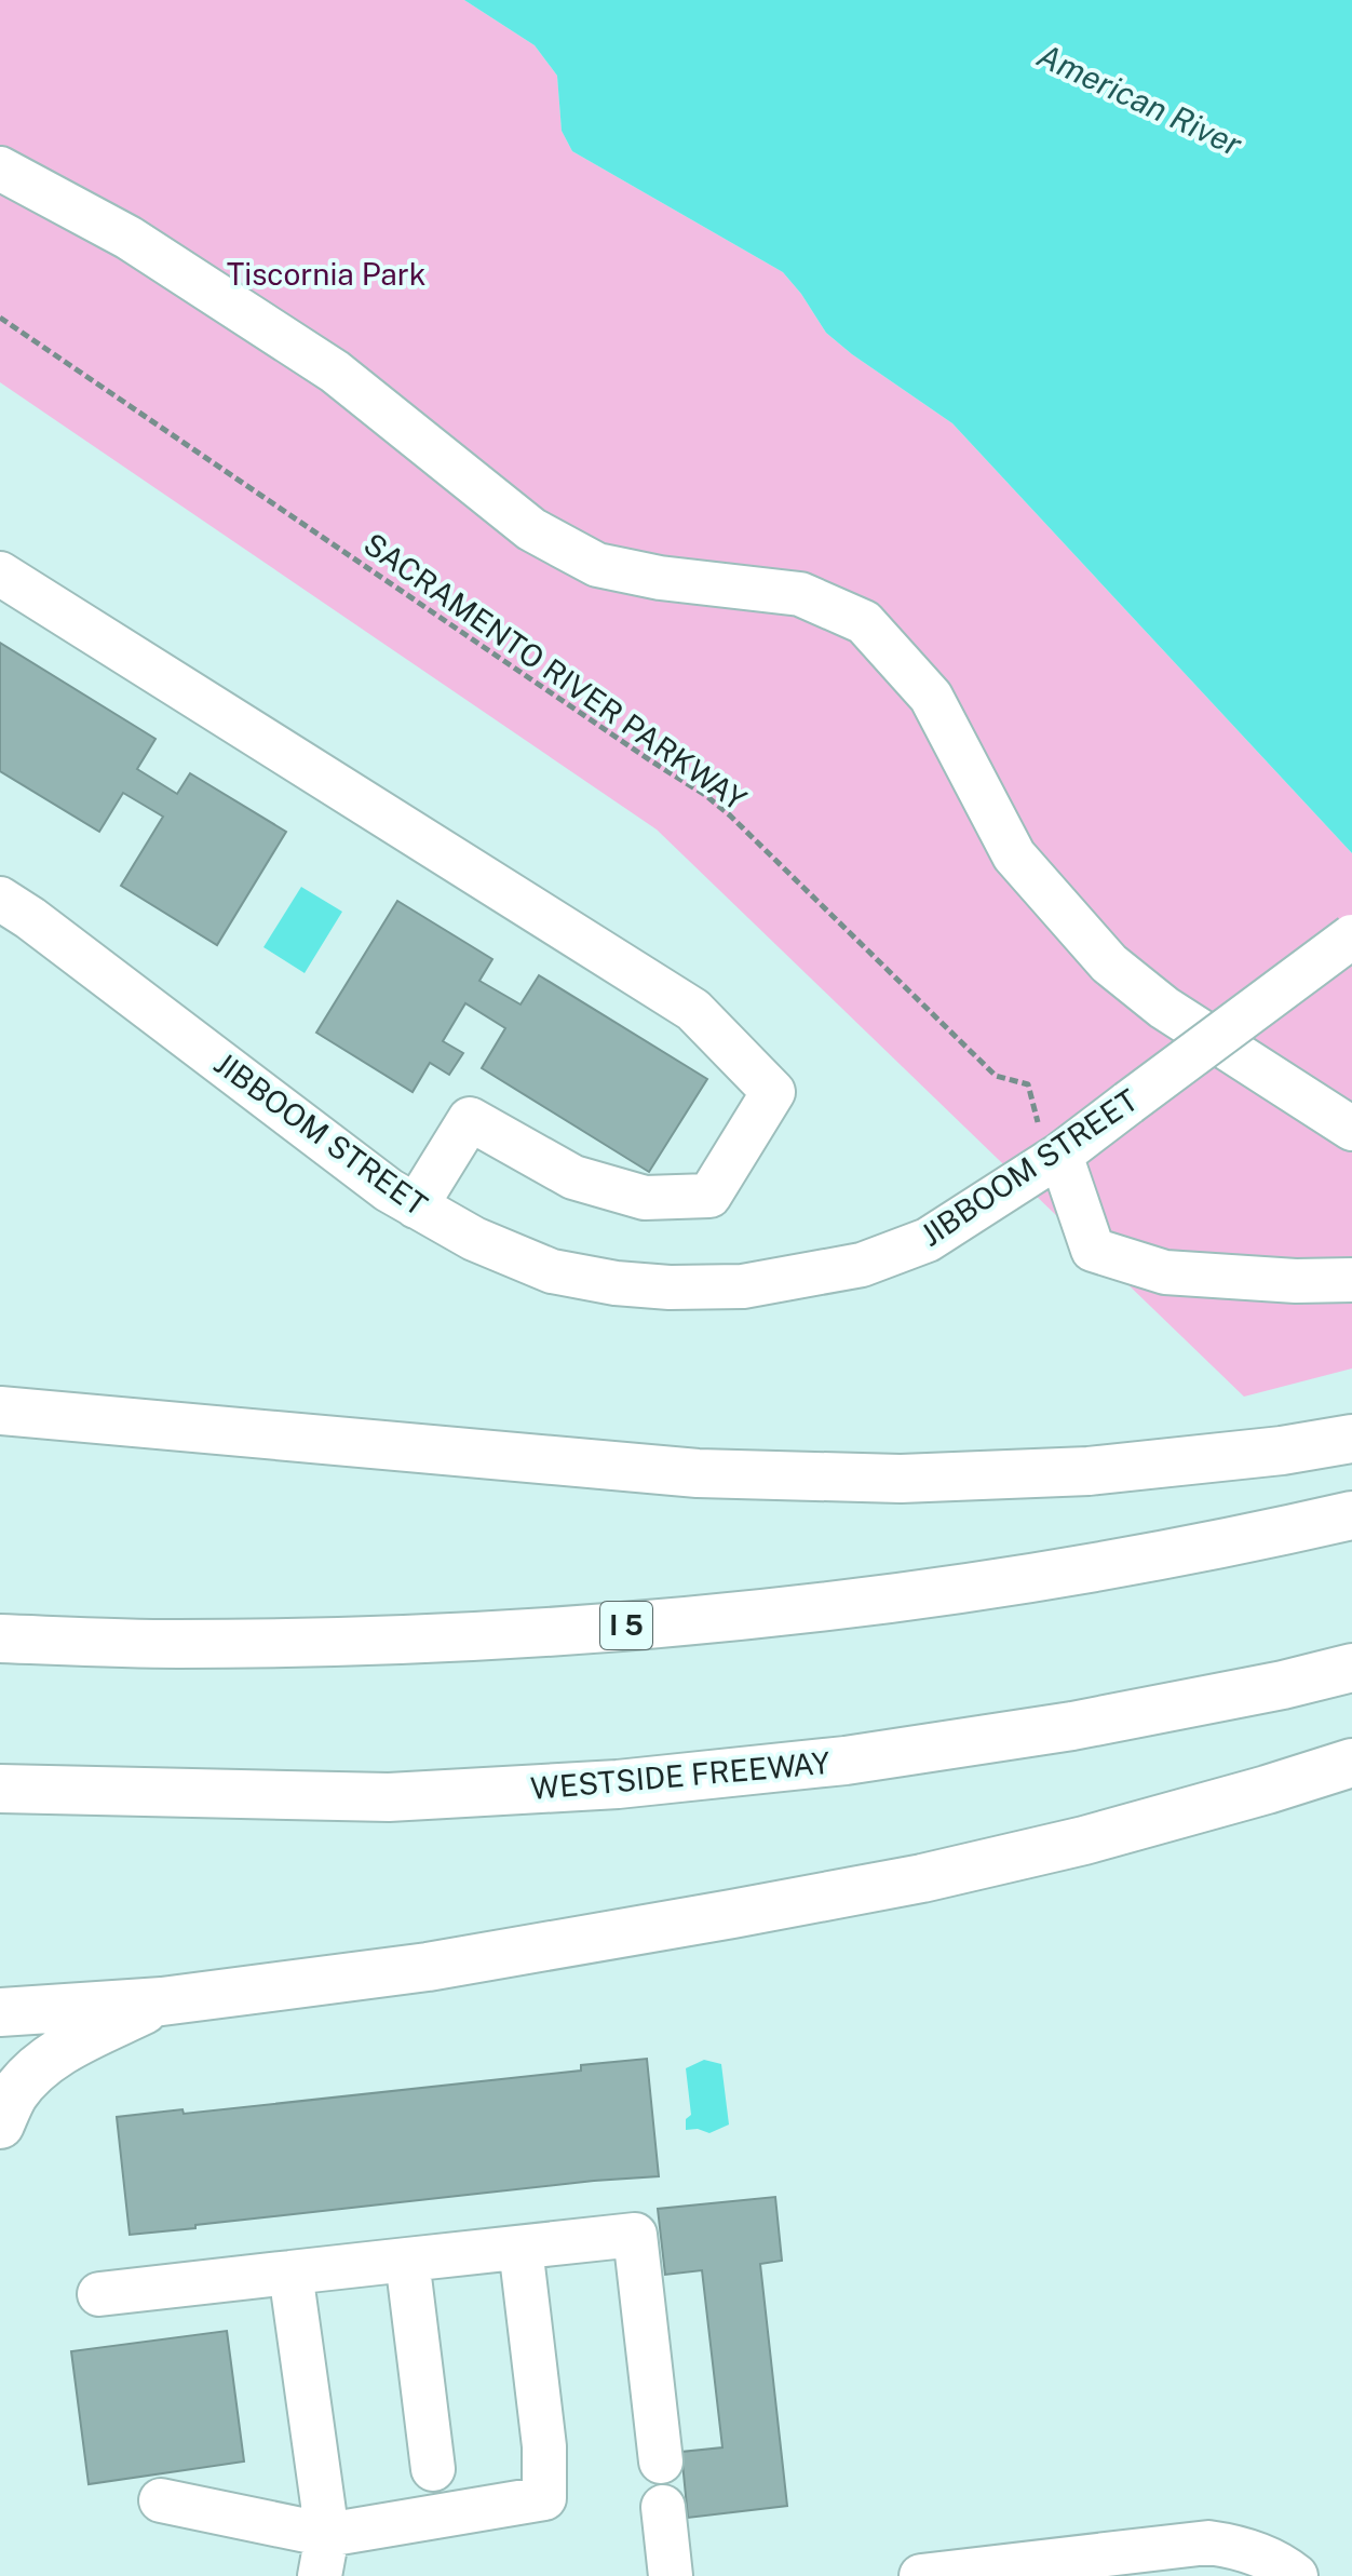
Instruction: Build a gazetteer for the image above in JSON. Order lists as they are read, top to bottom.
{
  "streets": {
    "highway": ["I 5", "WESTSIDE FREEWAY"],
    "street": ["JIBBOOM STREET"],
    "path": ["SACRAMENTO RIVER PARKWAY"]
  },
  "crossings": [
    ["SACRAMENTO RIVER PARKWAY", "JIBBOOM STREET"]
  ],
  "water": ["American River"],
  "parks": ["Tiscornia Park"]
}
